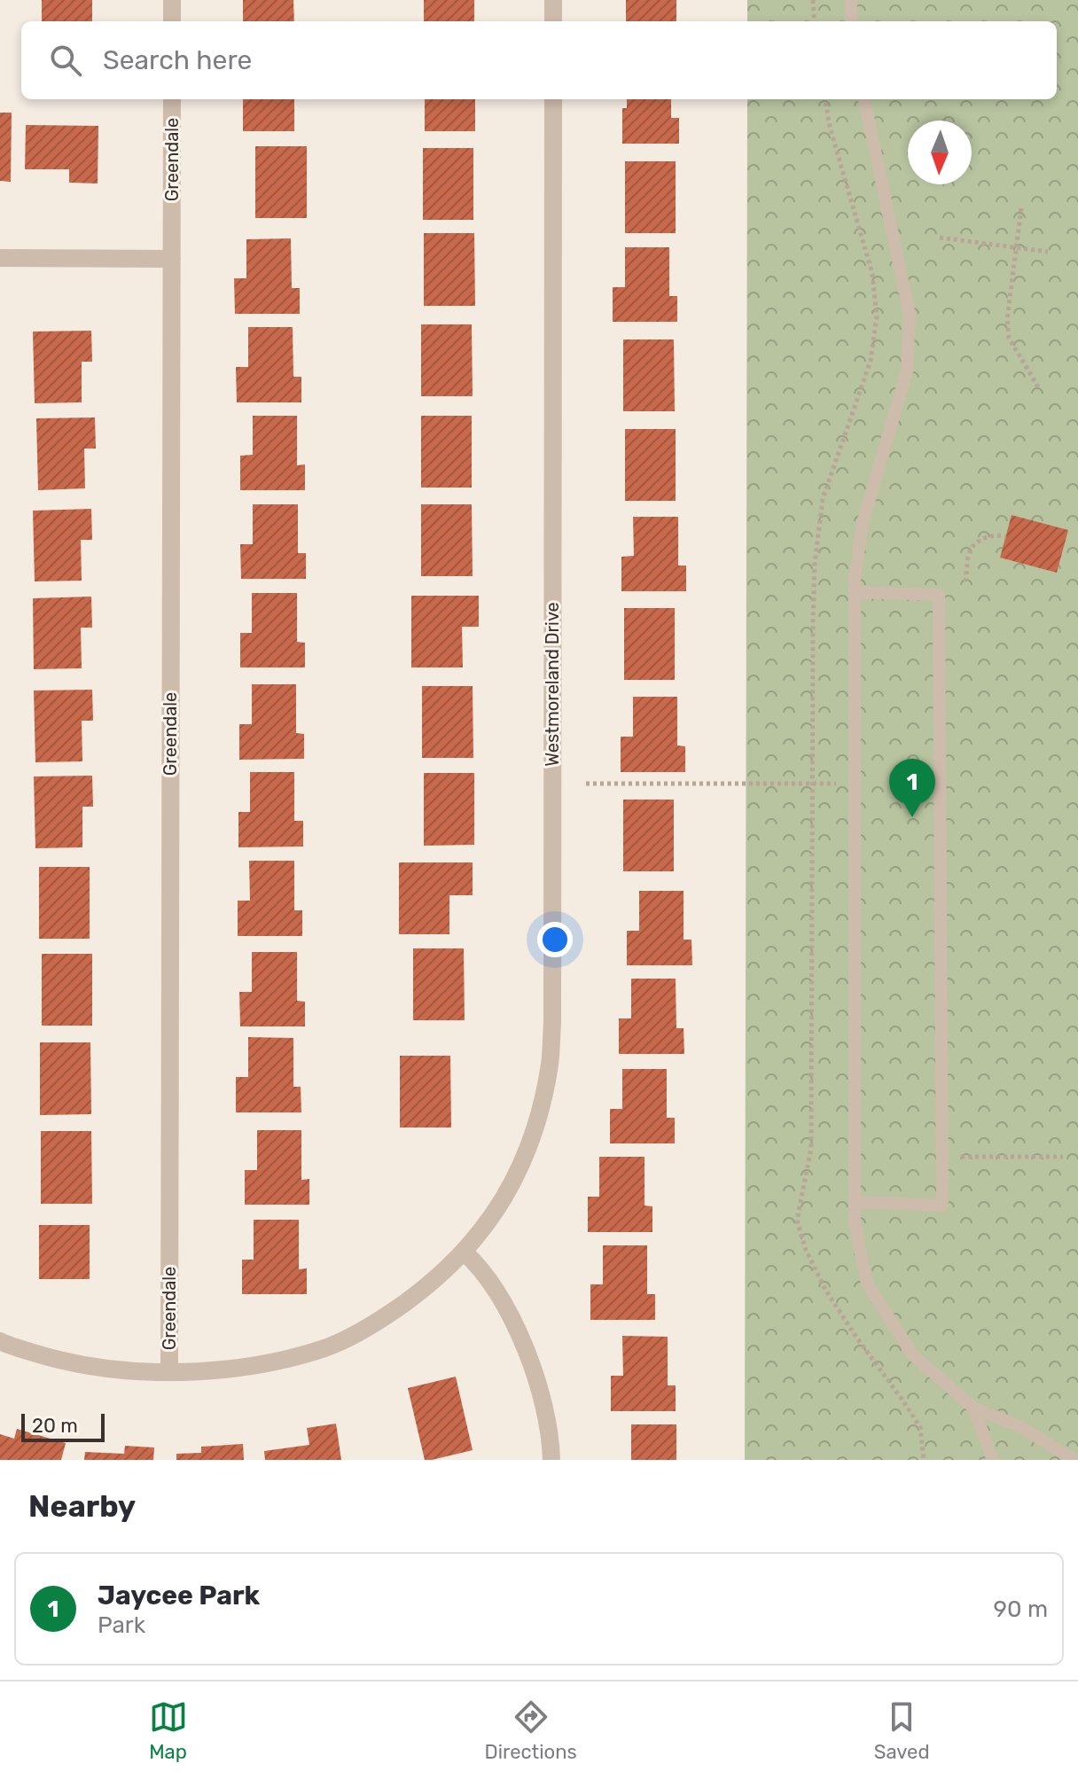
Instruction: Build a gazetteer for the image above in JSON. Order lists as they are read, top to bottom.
{
  "streets": {
    "street": ["Greendale", "Westmoreland Drive"]
  },
  "crossings": [
    ["Greendale", "Westmoreland Drive"]
  ],
  "scale_bar": "20 m",
  "north": "bottom",
  "page": {
    "search": "Search here",
    "pins": "1",
    "scale": "20 m",
    "heading": "Nearby",
    "list": [
      {
        "mark": "1",
        "name": "Jaycee Park",
        "note": "Park",
        "value": "90 m"
      }
    ],
    "nav": ["Map", "Directions", "Saved"]
  }
}
